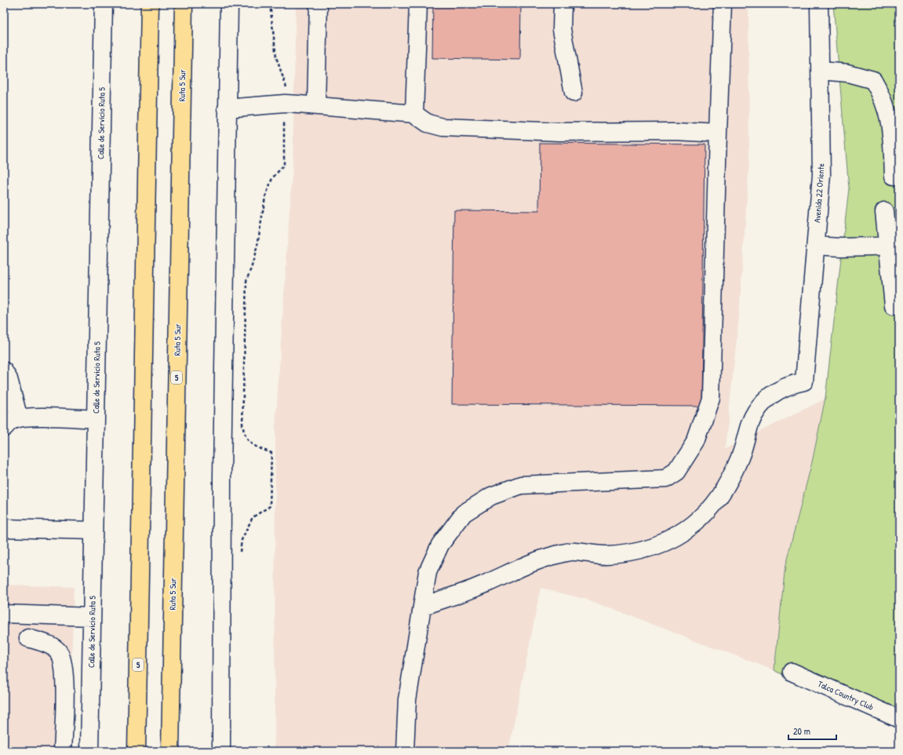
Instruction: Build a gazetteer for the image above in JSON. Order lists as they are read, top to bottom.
{
  "streets": {
    "highway": ["Ruta 5 Sur", "5"],
    "street": ["Calle de Servicio Ruta 5", "Avenida 22 Oriente", "Talca Country Club"]
  },
  "scale_bar": "20 m"
}
